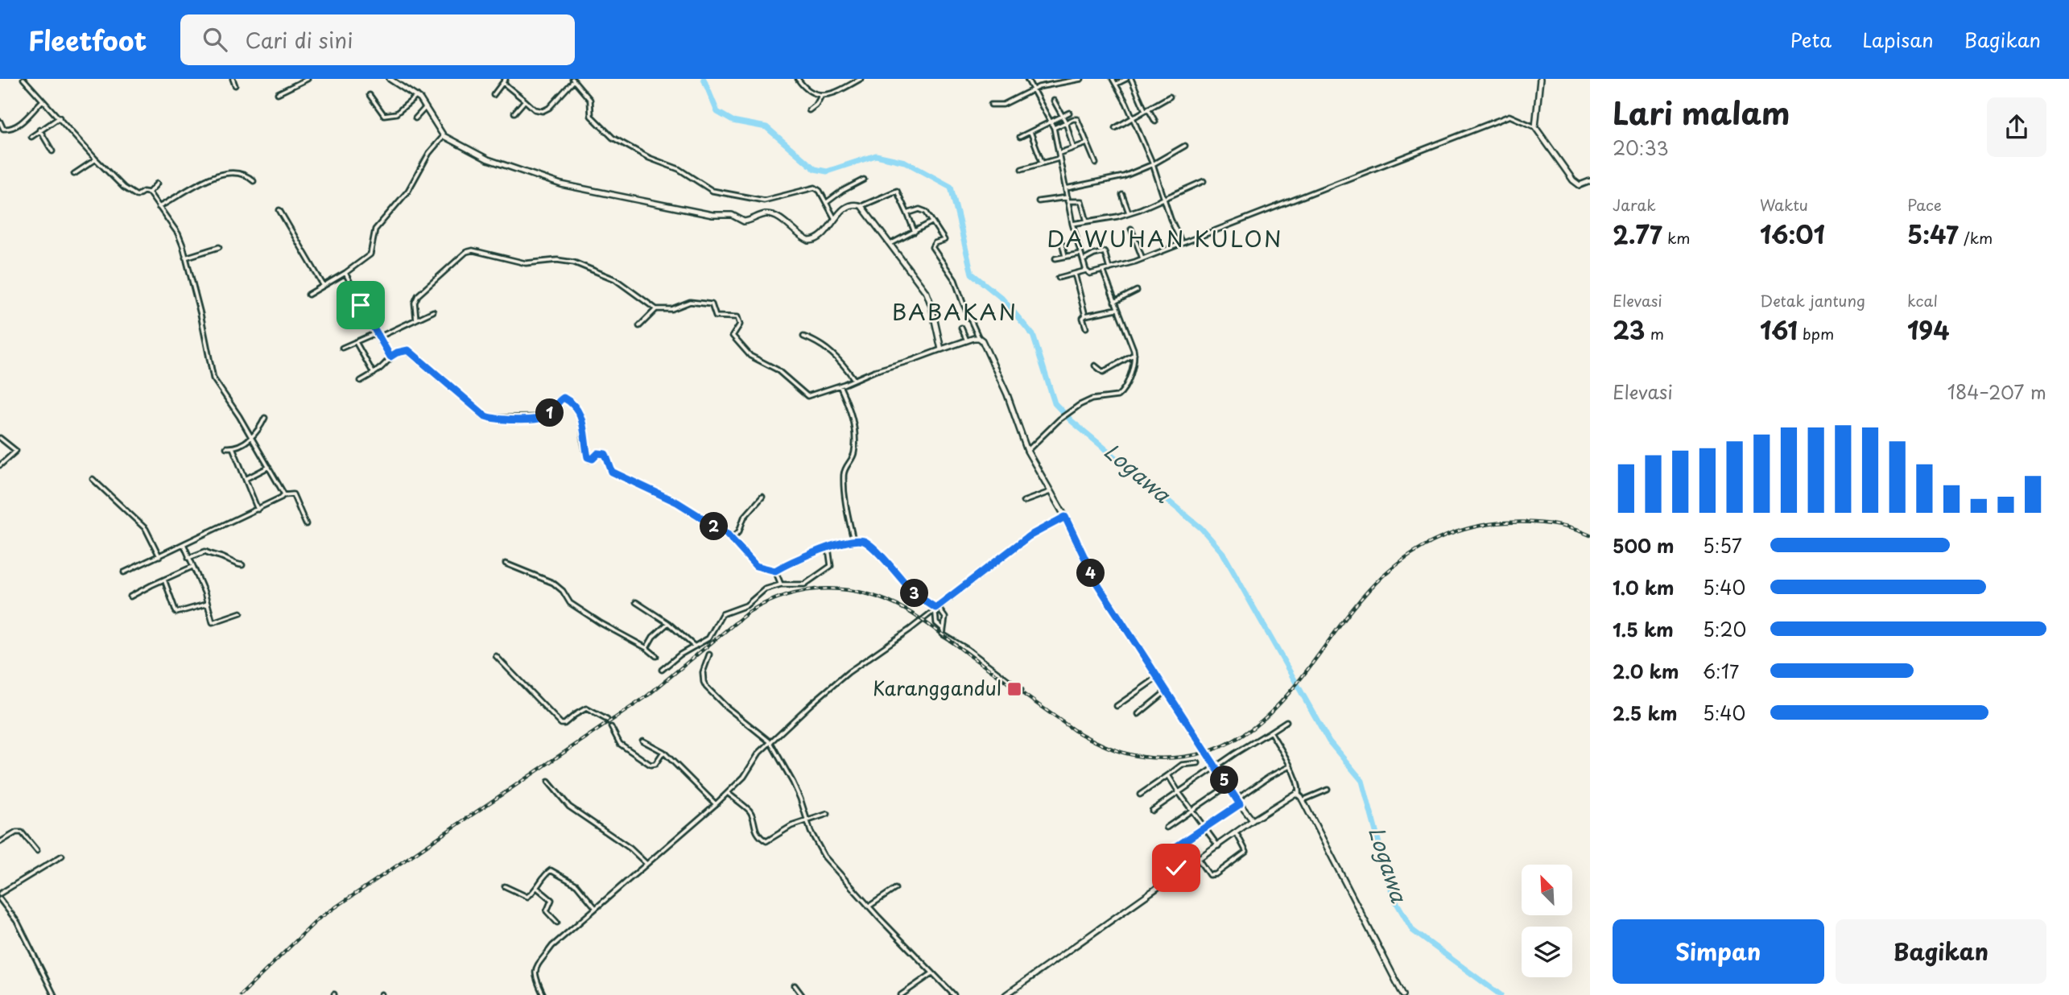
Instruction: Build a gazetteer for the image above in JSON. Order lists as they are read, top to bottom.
{
  "districts": ["DAWUHAN KULON", "BABAKAN"],
  "water": ["Logawa"],
  "places": {
    "transit": ["Karanggandul"]
  },
  "north": "top left",
  "page": {
    "header": "Fleetfoot",
    "search": "Cari di sini",
    "nav": ["Peta", "Lapisan", "Bagikan"],
    "heading": ["Lari malam", "20:33"],
    "stats": [
      ["Jarak", "2.77 km"],
      ["Waktu", "16:01"],
      ["Pace", "5:47 /km"],
      ["Elevasi", "23 m"],
      ["Detak jantung", "161 bpm"],
      ["kcal", "194"]
    ],
    "chart": ["Elevasi", "184–207 m"],
    "pins": [
      "1",
      "2",
      "4",
      "3",
      "5"
    ],
    "list": [
      {
        "name": "500 m",
        "note": "5:57"
      },
      {
        "name": "1.0 km",
        "note": "5:40"
      },
      {
        "name": "1.5 km",
        "note": "5:20"
      },
      {
        "name": "2.0 km",
        "note": "6:17"
      },
      {
        "name": "2.5 km",
        "note": "5:40"
      }
    ],
    "buttons": ["Simpan", "Bagikan"]
  }
}
